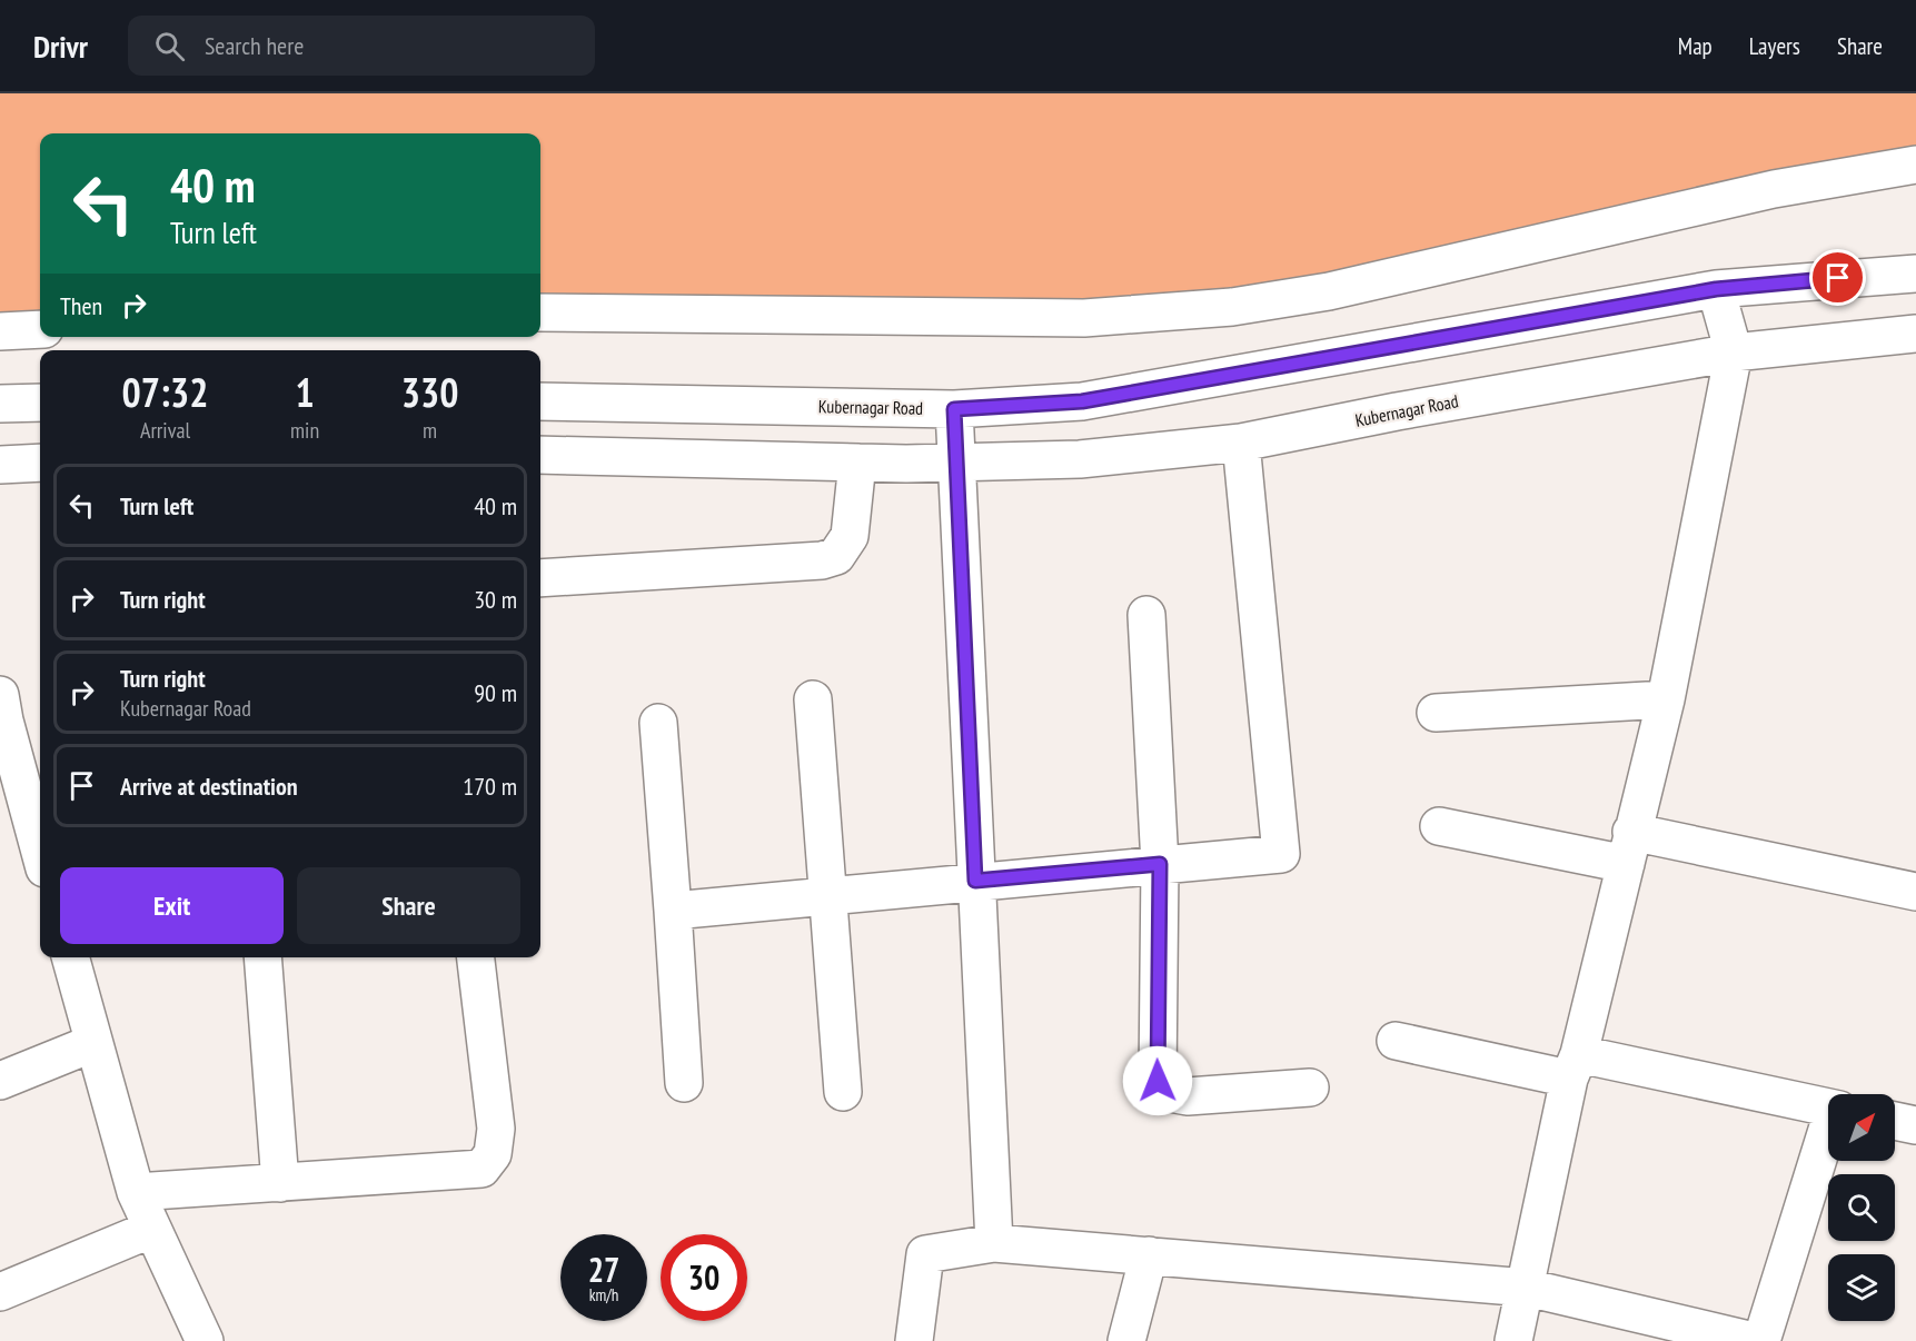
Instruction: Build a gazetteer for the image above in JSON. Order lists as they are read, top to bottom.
{
  "streets": {
    "street": ["Kubernagar Road"]
  },
  "north": "top right",
  "page": {
    "header": "Drivr",
    "search": "Search here",
    "nav": ["Map", "Layers", "Share"],
    "turn": ["40 m", "Turn left"],
    "then": "Then",
    "eta": [
      "07:32",
      "Arrival",
      "1",
      "min",
      "330",
      "m"
    ],
    "list": [
      {
        "name": "Turn left",
        "value": "40 m"
      },
      {
        "name": "Turn right",
        "value": "30 m"
      },
      {
        "name": "Turn right",
        "note": "Kubernagar Road",
        "value": "90 m"
      },
      {
        "name": "Arrive at destination",
        "value": "170 m"
      }
    ],
    "buttons": ["Exit", "Share"],
    "speed": "27 km/h",
    "limit": "30"
  }
}
